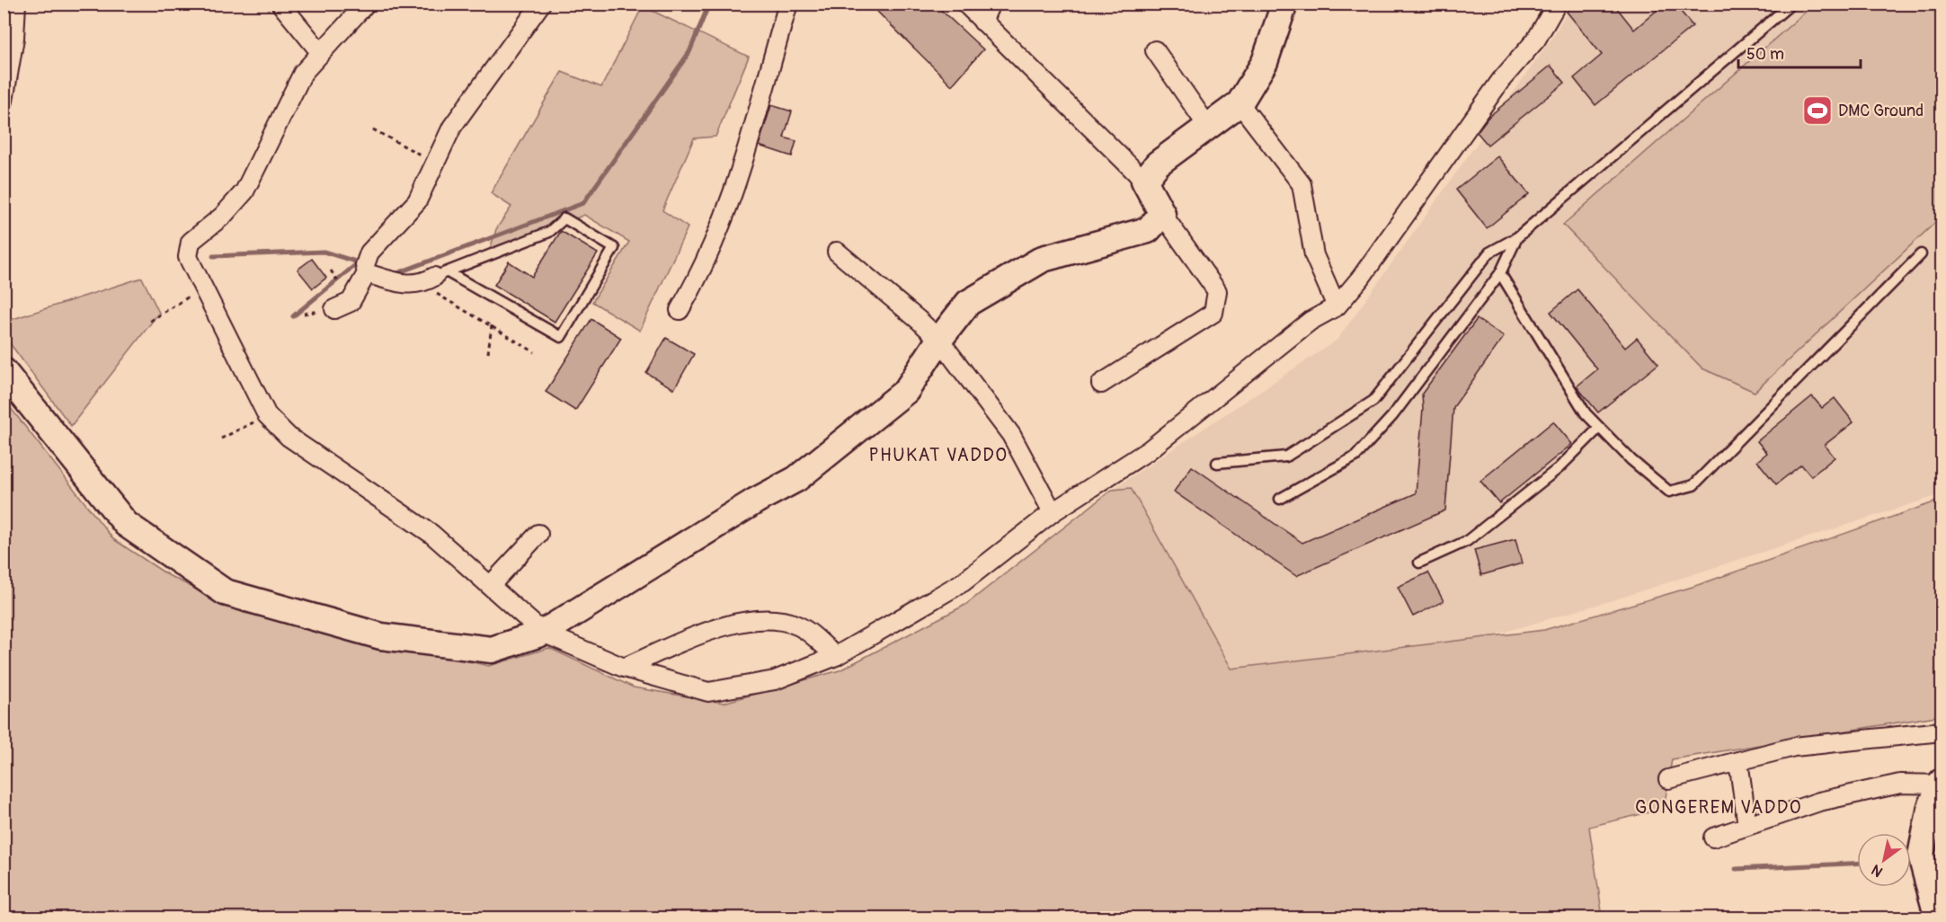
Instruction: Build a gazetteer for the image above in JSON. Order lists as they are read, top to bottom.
{
  "districts": ["PHUKAT VADDO", "GONGEREM VADDO"],
  "places": {
    "sports": ["DMC Ground"]
  },
  "scale_bar": "50 m",
  "north": "bottom left"
}
